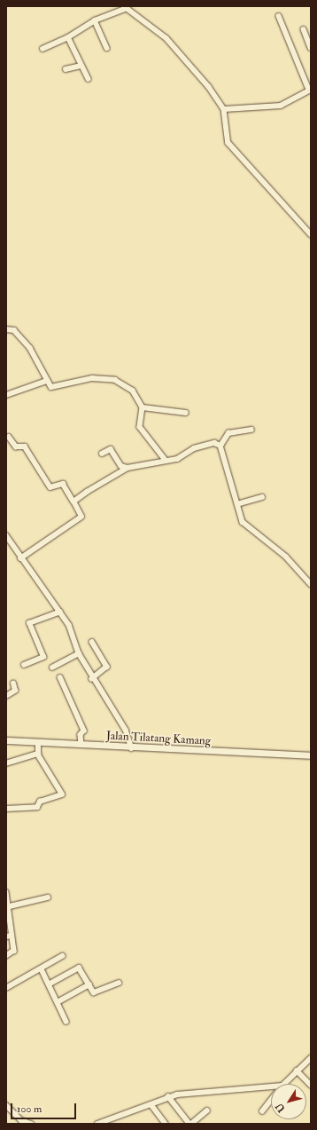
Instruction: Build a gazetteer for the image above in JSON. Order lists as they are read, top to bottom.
{
  "streets": {
    "street": ["Jalan Tilatang Kamang"]
  },
  "scale_bar": "100 m",
  "north": "bottom left"
}
